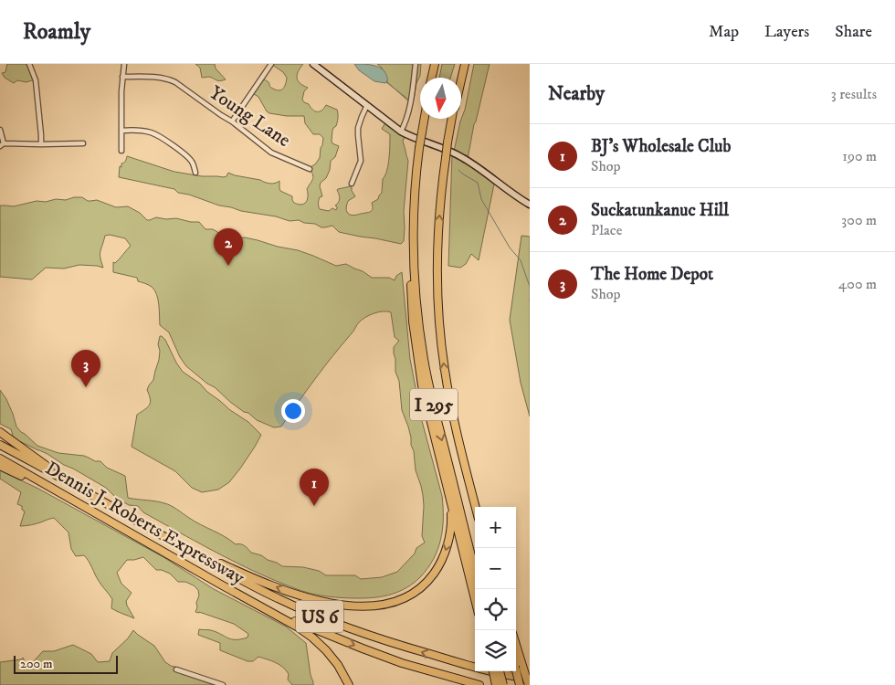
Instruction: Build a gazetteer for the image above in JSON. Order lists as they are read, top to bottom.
{
  "streets": {
    "highway": ["I 295", "Dennis J. Roberts Expressway", "US 6"],
    "street": ["Young Lane"]
  },
  "crossings": [
    ["Dennis J. Roberts Expressway", "US 6"]
  ],
  "scale_bar": "200 m",
  "north": "bottom",
  "page": {
    "header": "Roamly",
    "nav": ["Map", "Layers", "Share"],
    "heading": ["Nearby", "3 results"],
    "list": [
      {
        "mark": "1",
        "name": "BJ's Wholesale Club",
        "note": "Shop",
        "value": "190 m"
      },
      {
        "mark": "2",
        "name": "Suckatunkanuc Hill",
        "note": "Place",
        "value": "300 m"
      },
      {
        "mark": "3",
        "name": "The Home Depot",
        "note": "Shop",
        "value": "400 m"
      }
    ],
    "pins": ["2", "3", "1"],
    "map_buttons": ["+", "−"],
    "scale": "200 m"
  }
}
